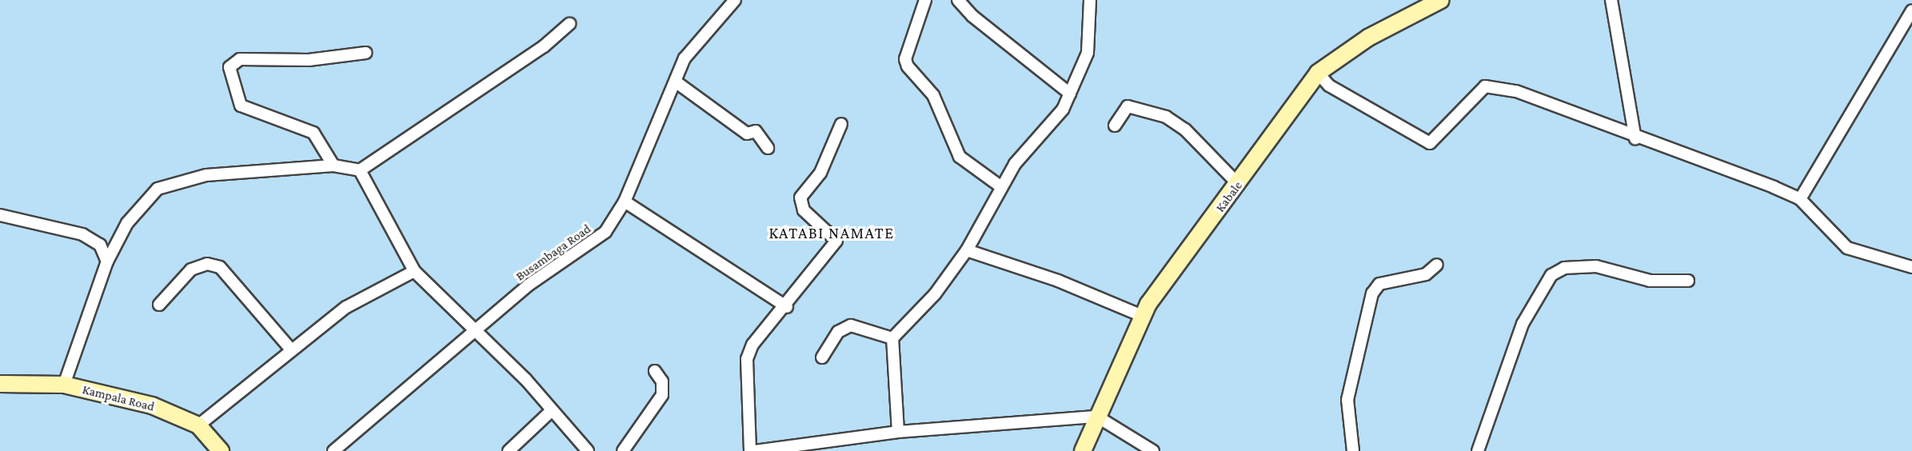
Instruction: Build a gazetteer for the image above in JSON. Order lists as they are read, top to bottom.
{
  "streets": {
    "street": ["Kabale", "Busambaga Road", "Kampala Road"]
  },
  "districts": ["KATABI NAMATE"]
}
